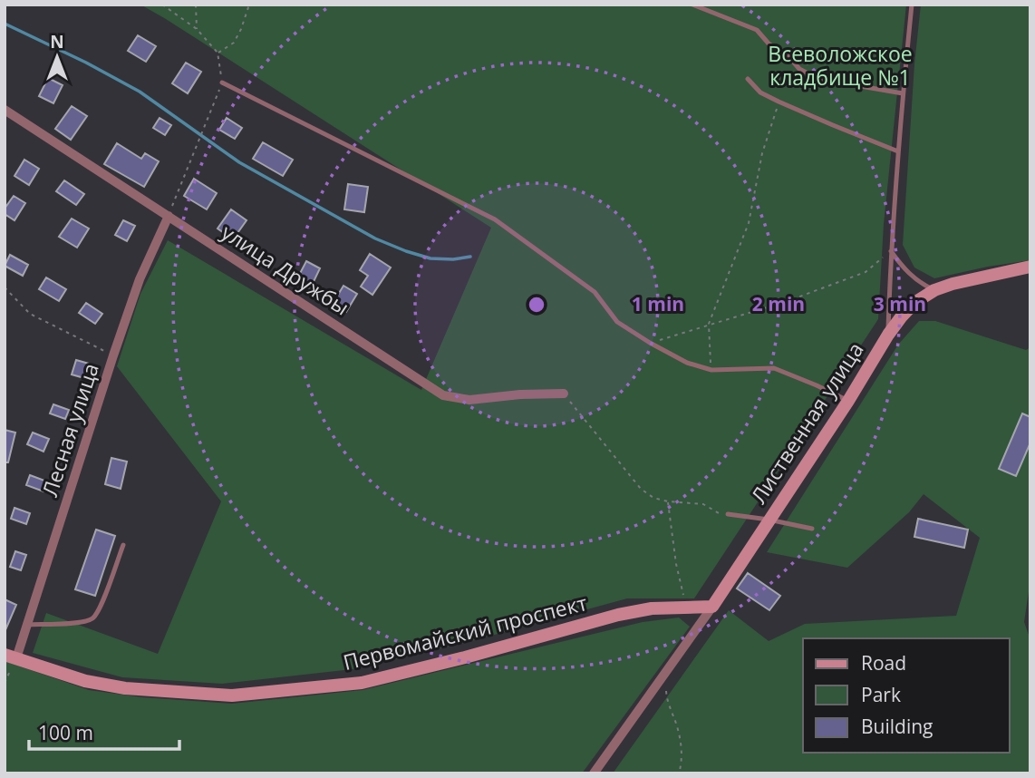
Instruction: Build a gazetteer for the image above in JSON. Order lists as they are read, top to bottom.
{
  "streets": {
    "street": [
      "улица Дружбы",
      "Лиственная улица",
      "Лесная улица",
      "Первомайский проспект"
    ]
  },
  "crossings": [
    ["улица Дружбы", "Лесная улица"],
    ["Лиственная улица", "Первомайский проспект"],
    ["Лесная улица", "Первомайский проспект"]
  ],
  "parks": ["Всеволожское кладбище №1"],
  "legend": ["Road", "Park", "Building"],
  "scale_bar": "100 m",
  "north": "top",
  "rings": ["1 min", "2 min", "3 min"]
}
